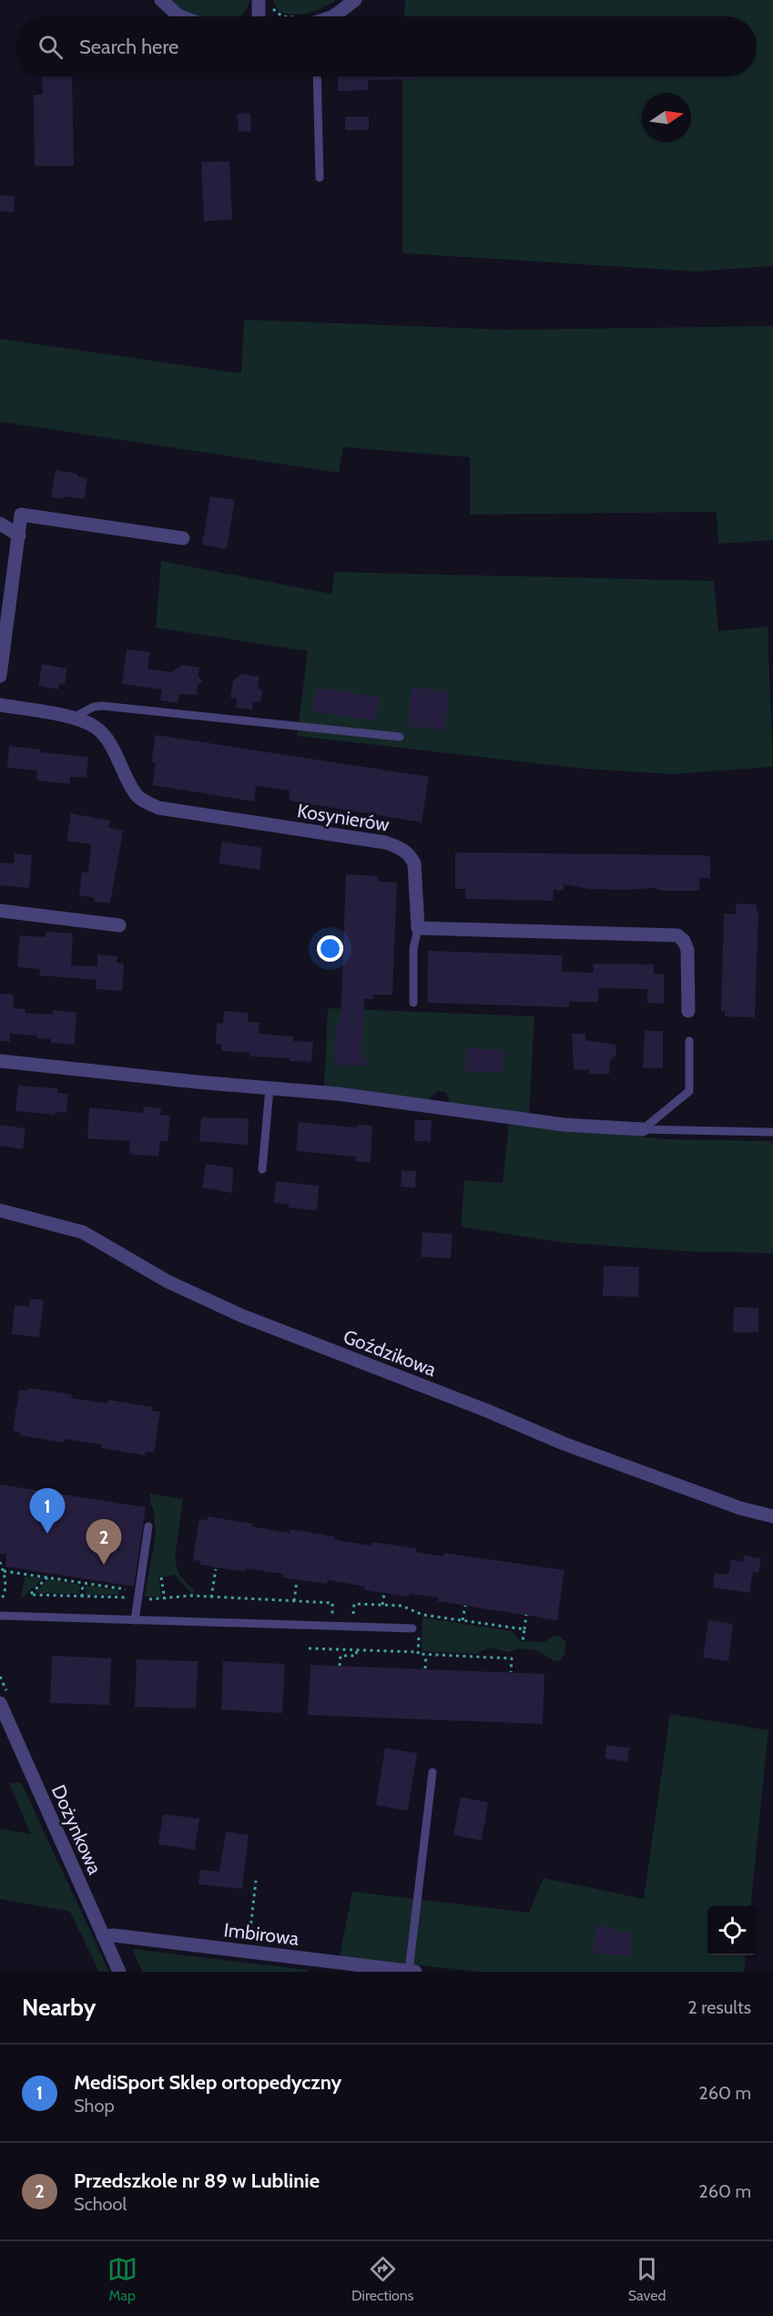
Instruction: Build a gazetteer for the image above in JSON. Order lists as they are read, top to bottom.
{
  "streets": {
    "street": [
      "Kosynierów",
      "Goździkowa",
      "Dożynkowa",
      "Imbirowa"
    ]
  },
  "crossings": [
    ["Dożynkowa", "Imbirowa"]
  ],
  "north": "right",
  "page": {
    "search": "Search here",
    "pins": ["1", "2"],
    "heading": ["Nearby", "2 results"],
    "list": [
      {
        "mark": "1",
        "name": "MediSport Sklep ortopedyczny",
        "note": "Shop",
        "value": "260 m"
      },
      {
        "mark": "2",
        "name": "Przedszkole nr 89 w Lublinie",
        "note": "School",
        "value": "260 m"
      }
    ],
    "nav": ["Map", "Directions", "Saved"]
  }
}
